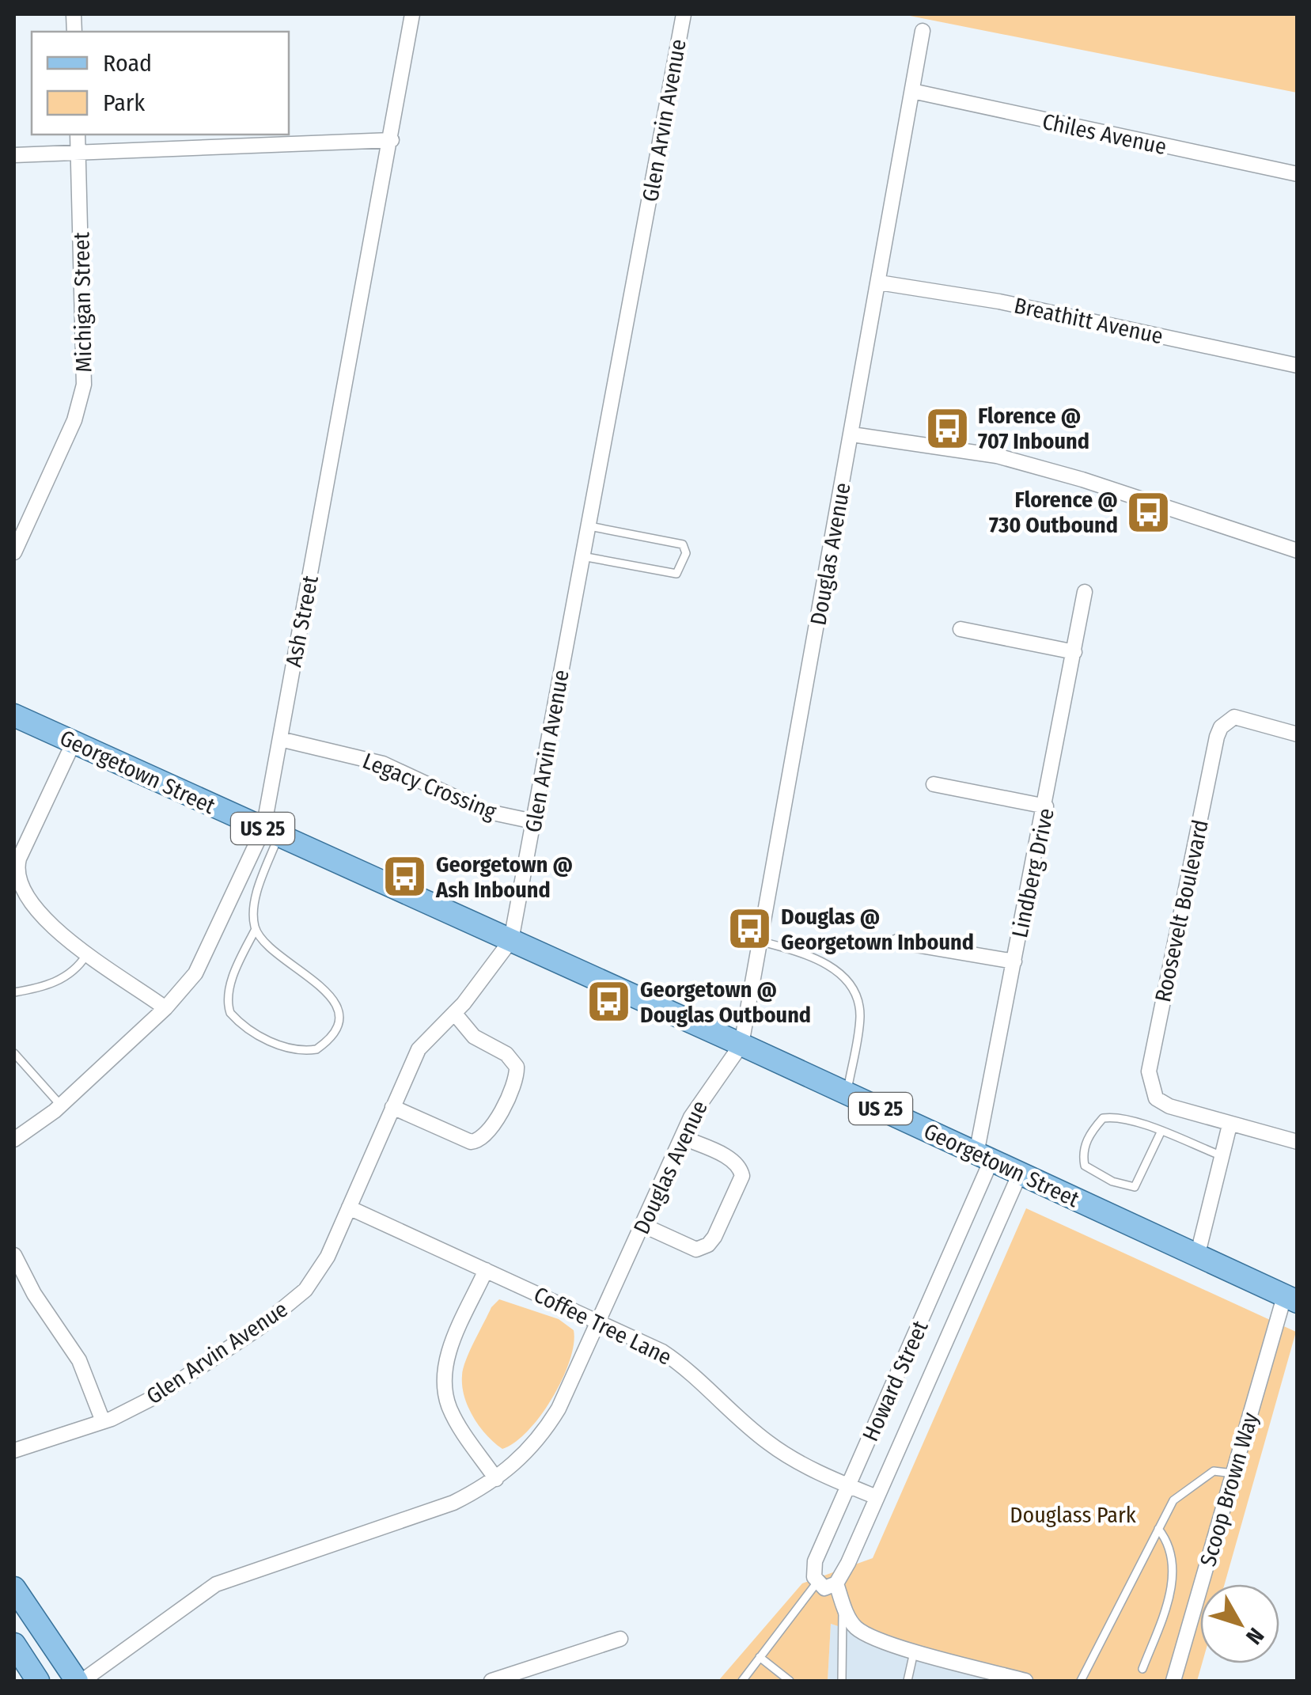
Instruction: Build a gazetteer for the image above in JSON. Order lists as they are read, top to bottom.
{
  "streets": {
    "main road": ["Georgetown Street", "US 25"],
    "street": [
      "Glen Arvin Avenue",
      "Chiles Avenue",
      "Michigan Street",
      "Breathitt Avenue",
      "Douglas Avenue",
      "Ash Street",
      "Legacy Crossing",
      "Lindberg Drive",
      "Roosevelt Boulevard",
      "Coffee Tree Lane",
      "Howard Street",
      "Scoop Brown Way"
    ]
  },
  "crossings": [
    ["Glen Arvin Avenue", "Georgetown Street"],
    ["Glen Arvin Avenue", "Legacy Crossing"],
    ["Glen Arvin Avenue", "Coffee Tree Lane"],
    ["Chiles Avenue", "Douglas Avenue"],
    ["Breathitt Avenue", "Douglas Avenue"],
    ["Douglas Avenue", "Georgetown Street"],
    ["Douglas Avenue", "Coffee Tree Lane"],
    ["Ash Street", "Georgetown Street"],
    ["Ash Street", "Legacy Crossing"],
    ["Georgetown Street", "Lindberg Drive"],
    ["Georgetown Street", "Howard Street"],
    ["Georgetown Street", "Scoop Brown Way"],
    ["Lindberg Drive", "Howard Street"],
    ["Coffee Tree Lane", "Howard Street"]
  ],
  "parks": ["Douglass Park"],
  "places": {
    "bus stop": [
      "Florence @ 707 Inbound",
      "Florence @ 730 Outbound",
      "Georgetown @ Ash Inbound",
      "Douglas @ Georgetown Inbound",
      "Georgetown @ Douglas Outbound"
    ]
  },
  "legend": ["Road", "Park"],
  "north": "bottom right"
}
